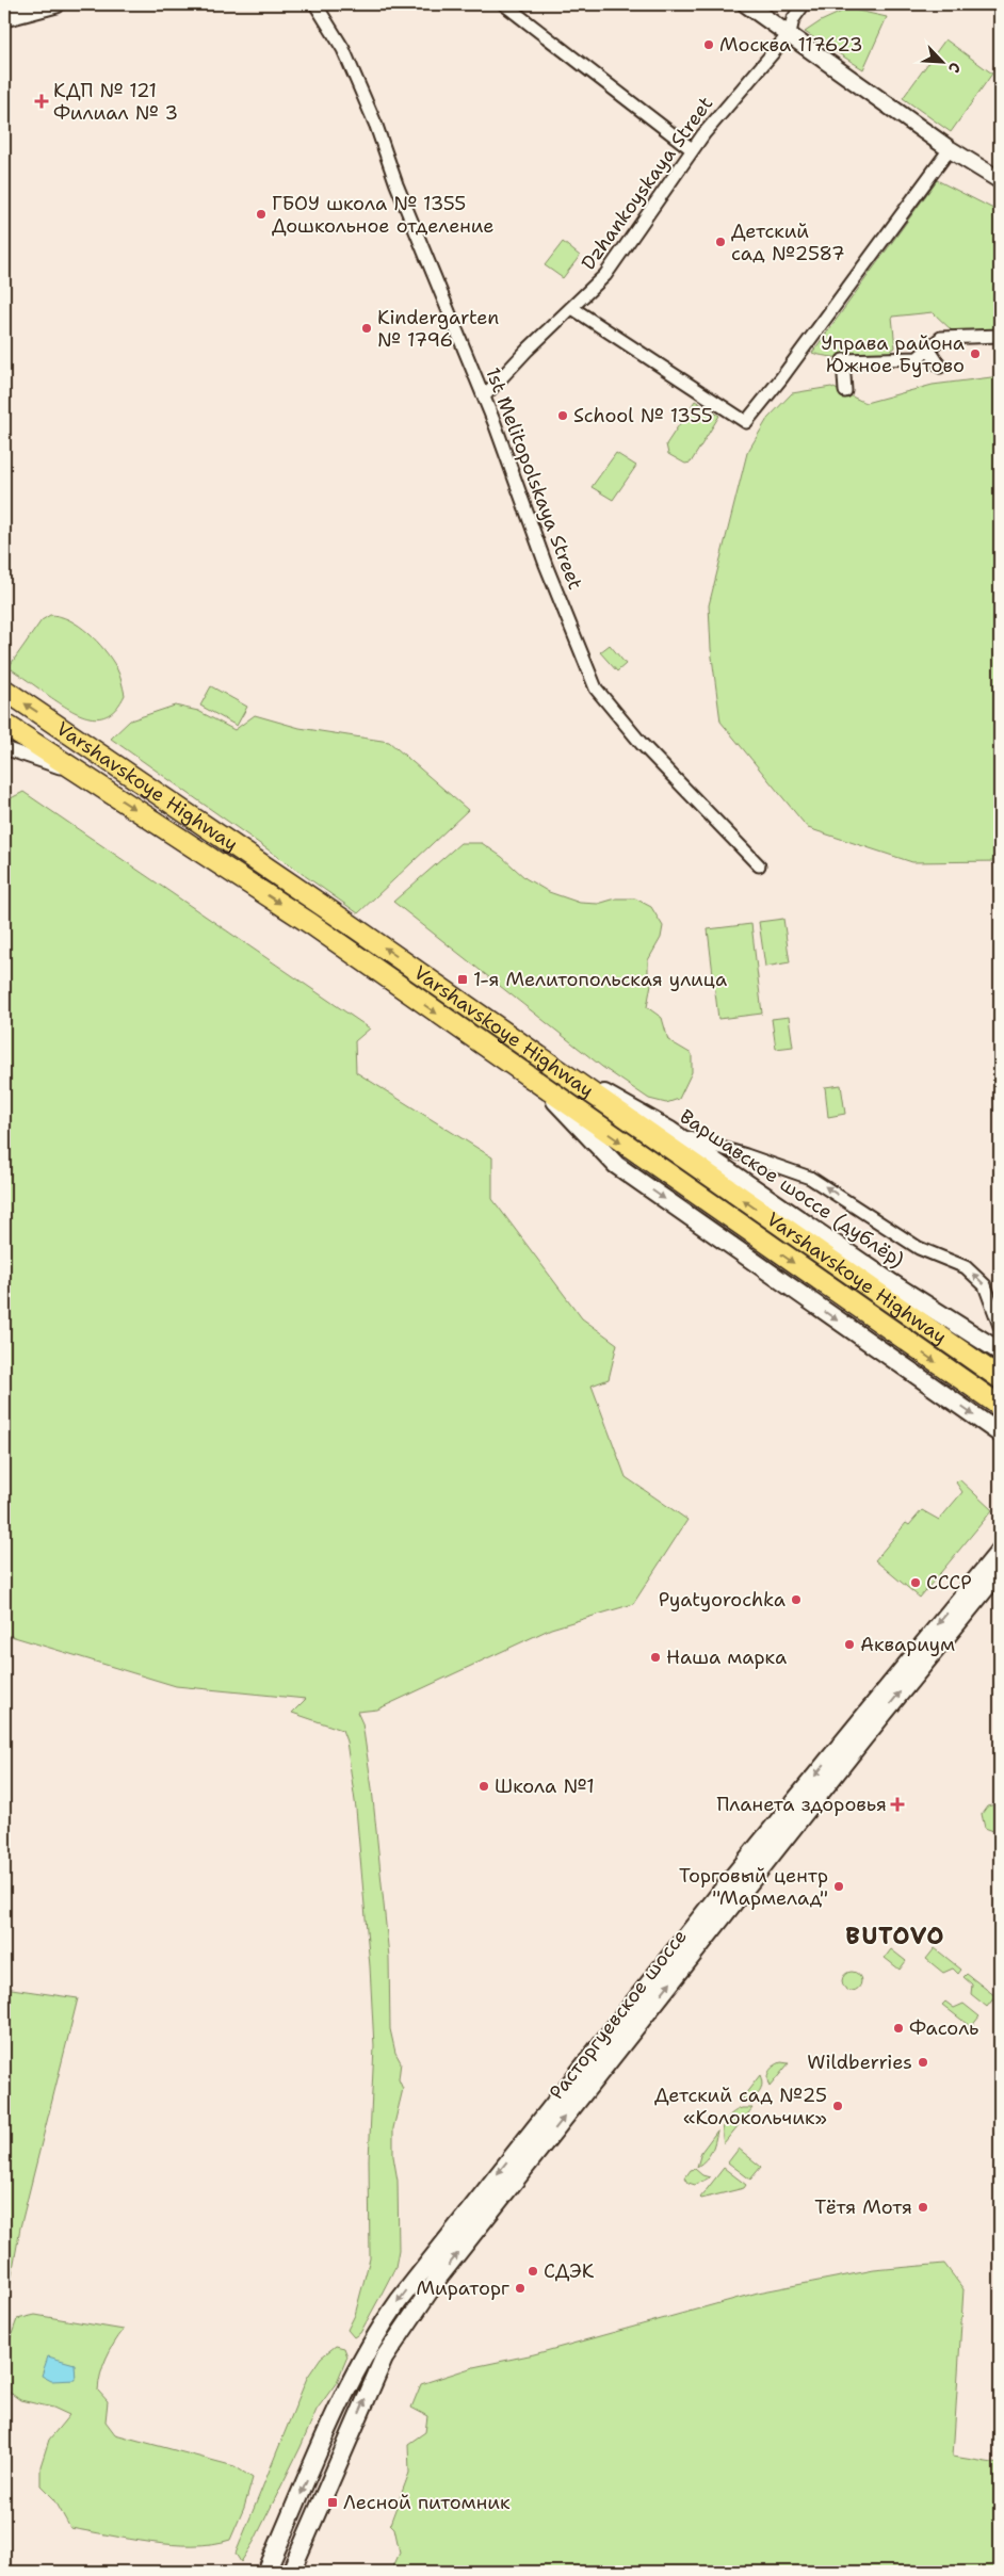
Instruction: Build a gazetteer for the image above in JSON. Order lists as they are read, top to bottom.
{
  "streets": {
    "main road": ["Varshavskoye Highway", "Варшавское шоссе (дублёр)", "Расторгуевское шоссе"],
    "street": ["Dzhankoyskaya Street", "1st Melitopolskaya Street"]
  },
  "crossings": [
    ["Dzhankoyskaya Street", "1st Melitopolskaya Street"],
    ["Varshavskoye Highway", "Варшавское шоссе (дублёр)"]
  ],
  "districts": ["BUTOVO"],
  "places": {
    "other": [
      "Москва 117623",
      "ГБОУ школа № 1355 Дошкольное отделение",
      "Детский сад №2587",
      "Kindergarten № 1796",
      "Управа района Южное Бутово",
      "School № 1355",
      "СССР",
      "Pyatyorochka",
      "Аквариум",
      "Наша марка",
      "Школа №1",
      "Торговый центр \"Мармелад\"",
      "Фасоль",
      "Wildberries",
      "Детский сад №25 «Колокольчик»",
      "Тётя Мотя",
      "СДЭК",
      "Мираторг"
    ],
    "health": ["КДП № 121 Филиал № 3", "Планета здоровья"],
    "transit": ["1-я Мелитопольская улица", "Лесной питомник"]
  },
  "north": "bottom right"
}
